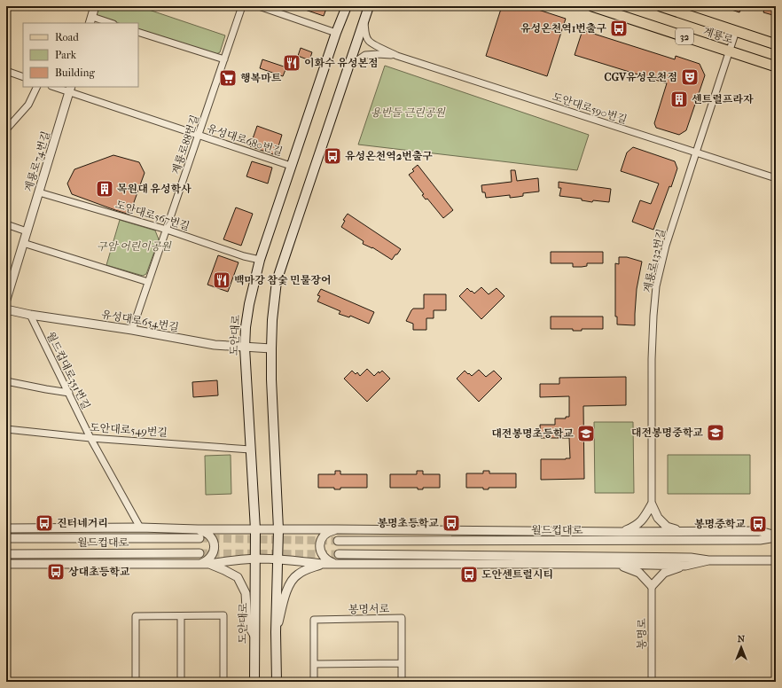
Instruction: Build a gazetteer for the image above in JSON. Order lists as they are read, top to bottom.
{
  "streets": {
    "main road": ["계룡로", "32", "도안대로"],
    "street": [
      "도안대로590번길",
      "유성대로680번길",
      "계룡로88번길",
      "계룡로74번길",
      "도안대로567번길",
      "계룡로132번길",
      "유성대로654번길",
      "월드컵대로351번길",
      "도안대로549번길",
      "월드컵대로",
      "봉명서로",
      "봉명로"
    ]
  },
  "crossings": [
    ["계룡로", "계룡로132번길"],
    ["도안대로590번길", "계룡로132번길"],
    ["유성대로680번길", "계룡로88번길"],
    ["유성대로680번길", "계룡로74번길"],
    ["유성대로680번길", "도안대로"],
    ["계룡로88번길", "도안대로567번길"],
    ["계룡로88번길", "유성대로654번길"],
    ["계룡로74번길", "도안대로567번길"],
    ["도안대로567번길", "도안대로"],
    ["유성대로654번길", "도안대로"],
    ["유성대로654번길", "월드컵대로351번길"],
    ["도안대로", "도안대로549번길"],
    ["월드컵대로351번길", "도안대로549번길"]
  ],
  "parks": ["용반들 근린공원", "구암 어린이공원"],
  "places": {
    "bus stop": [
      "유성온천역1번출구",
      "유성온천역2번출구",
      "진터네거리",
      "봉명초등학교",
      "봉명중학교",
      "상대초등학교",
      "도안센트럴시티"
    ],
    "restaurant": ["이화수 유성본점", "백마강 참숯 민물장어"],
    "theatre": ["CGV유성온천점"],
    "supermarket": ["행복마트"],
    "building": ["센트럴프라자", "목원대 유성학사"],
    "school or university": ["대전봉명중학교", "대전봉명초등학교"]
  },
  "legend": ["Road", "Park", "Building"],
  "north": "top"
}
